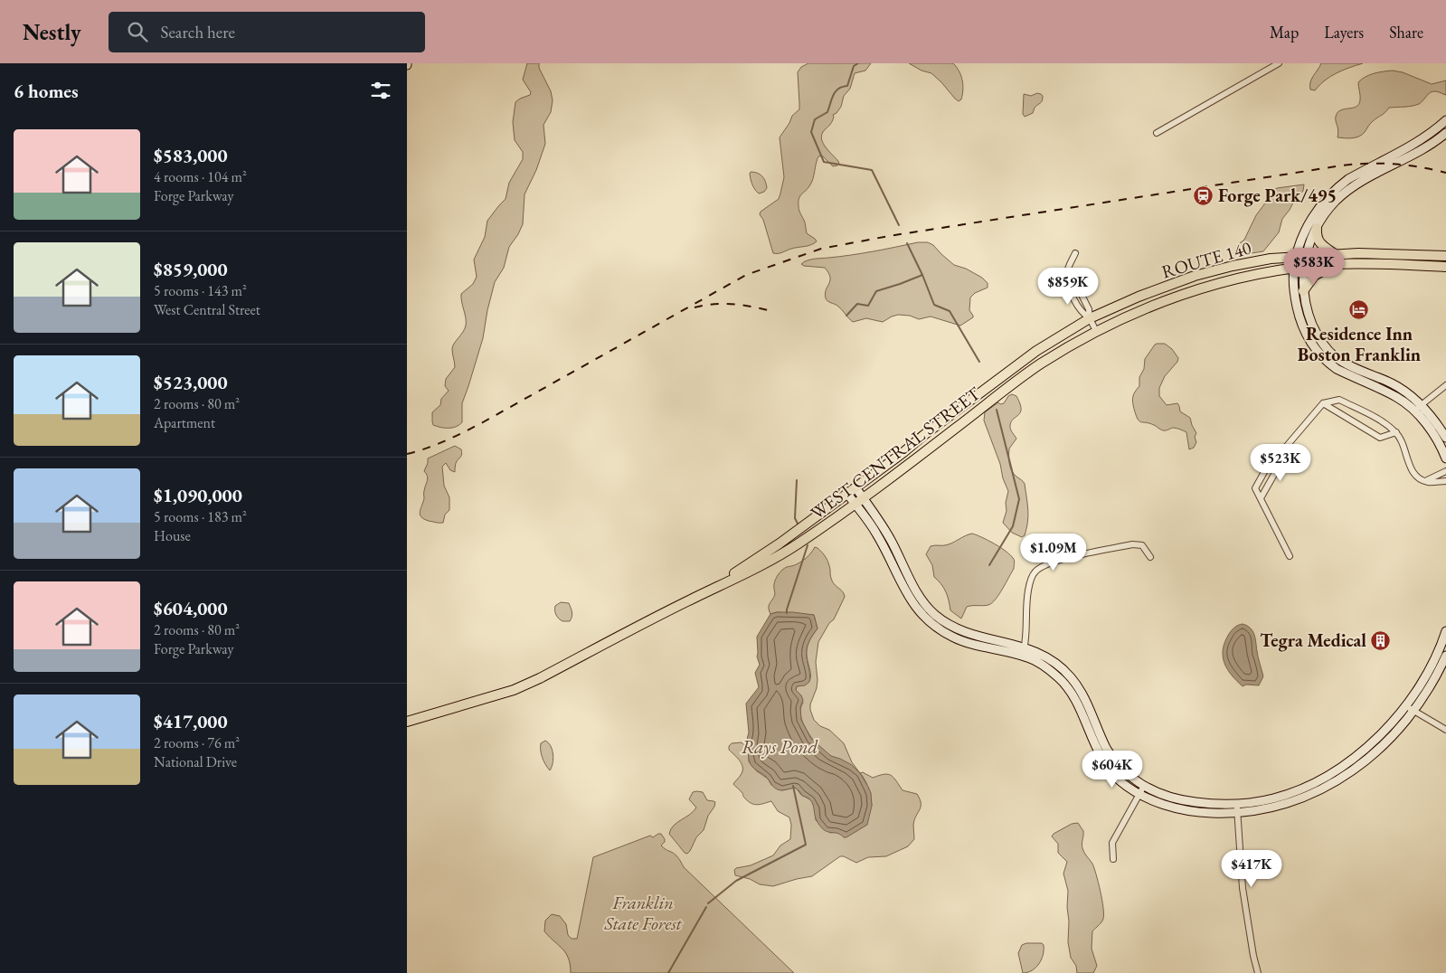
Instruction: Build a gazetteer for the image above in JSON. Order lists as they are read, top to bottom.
{
  "streets": {
    "main road": ["ROUTE 140", "WEST CENTRAL STREET"]
  },
  "crossings": [
    ["ROUTE 140", "WEST CENTRAL STREET"]
  ],
  "water": ["Rays Pond"],
  "parks": ["Franklin State Forest"],
  "places": {
    "station": ["Forge Park/495"],
    "hotel": ["Residence Inn Boston Franklin"],
    "building": ["Tegra Medical"]
  },
  "page": {
    "header": "Nestly",
    "search": "Search here",
    "nav": ["Map", "Layers", "Share"],
    "heading": "6 homes",
    "list": [
      {
        "name": "$583,000",
        "note": "4 rooms · 104 m² · Forge Parkway"
      },
      {
        "name": "$859,000",
        "note": "5 rooms · 143 m² · West Central Street"
      },
      {
        "name": "$523,000",
        "note": "2 rooms · 80 m² · Apartment"
      },
      {
        "name": "$1,090,000",
        "note": "5 rooms · 183 m² · House"
      },
      {
        "name": "$604,000",
        "note": "2 rooms · 80 m² · Forge Parkway"
      },
      {
        "name": "$417,000",
        "note": "2 rooms · 76 m² · National Drive"
      }
    ],
    "price": [
      "$583K",
      "$859K",
      "$523K",
      "$1.09M",
      "$604K",
      "$417K"
    ]
  }
}
